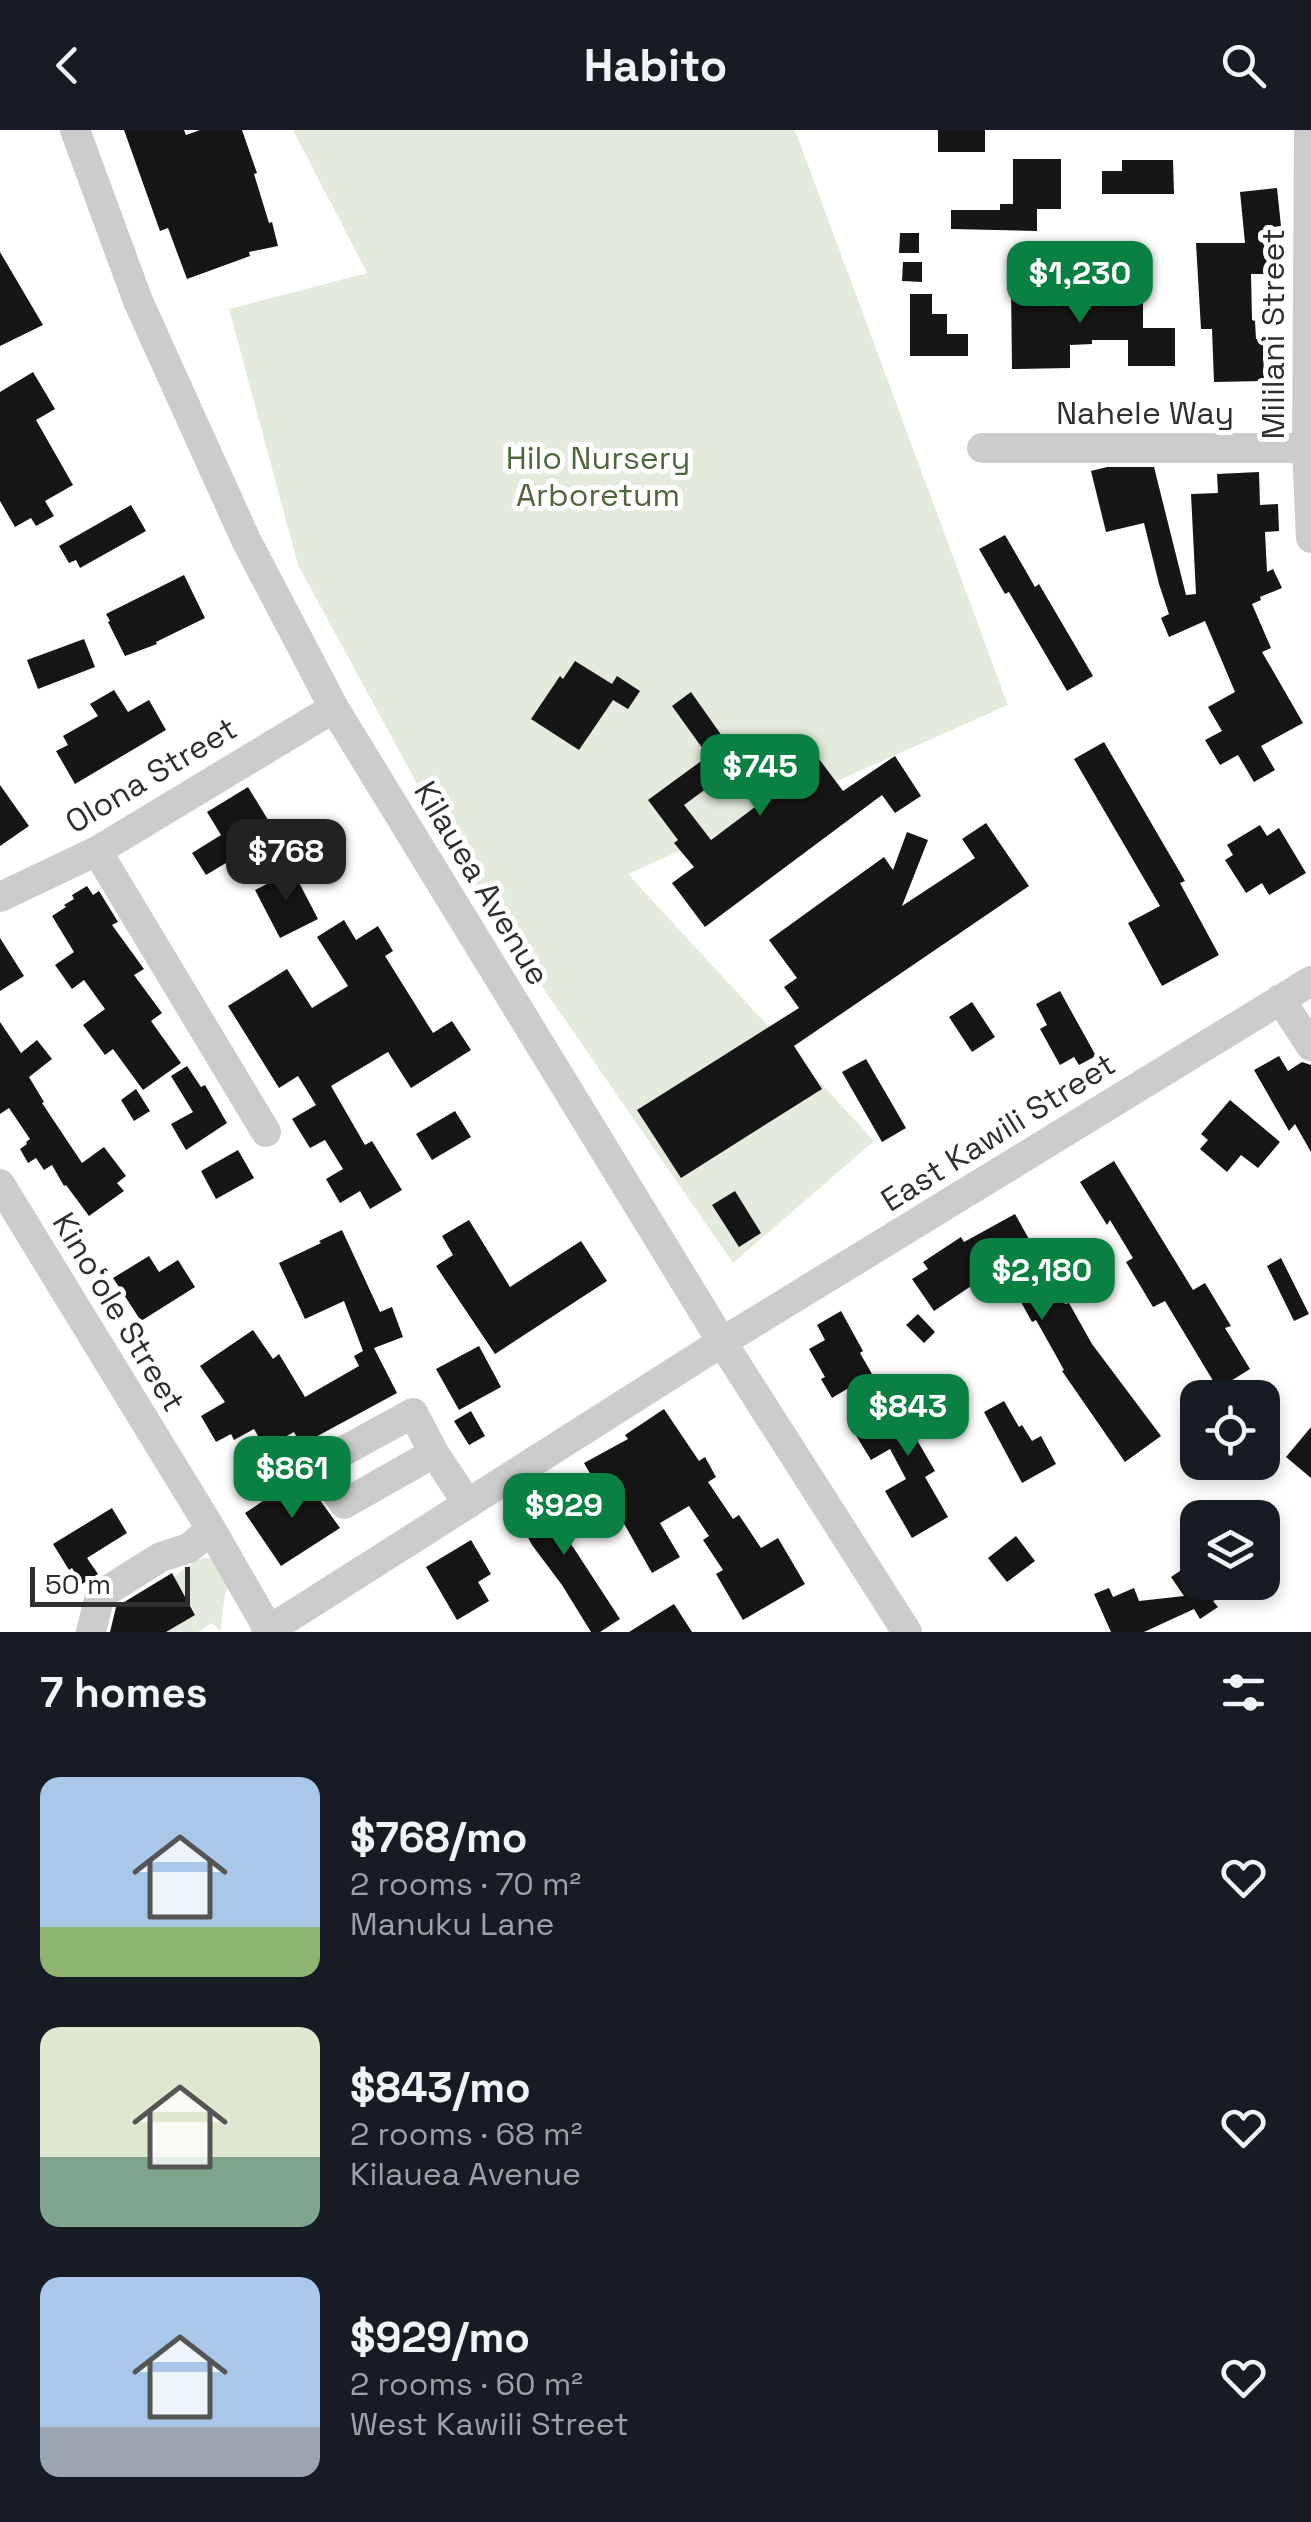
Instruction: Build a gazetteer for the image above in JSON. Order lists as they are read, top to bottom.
{
  "streets": {
    "street": [
      "Mililani Street",
      "Nahele Way",
      "Olona Street",
      "Kilauea Avenue",
      "East Kawili Street",
      "Kinoʻole Street"
    ]
  },
  "crossings": [
    ["Mililani Street", "Nahele Way"],
    ["Olona Street", "Kilauea Avenue"],
    ["Kilauea Avenue", "East Kawili Street"],
    ["East Kawili Street", "Kinoʻole Street"]
  ],
  "parks": ["Hilo Nursery Arboretum"],
  "scale_bar": "50 m",
  "page": {
    "header": "Habito",
    "price": [
      "$1,230",
      "$745",
      "$768",
      "$2,180",
      "$843",
      "$861",
      "$929"
    ],
    "scale": "50 m",
    "heading": "7 homes",
    "list": [
      {
        "name": "$768/mo",
        "note": "2 rooms · 70 m² · Manuku Lane"
      },
      {
        "name": "$843/mo",
        "note": "2 rooms · 68 m² · Kilauea Avenue"
      },
      {
        "name": "$929/mo",
        "note": "2 rooms · 60 m² · West Kawili Street"
      }
    ]
  }
}
